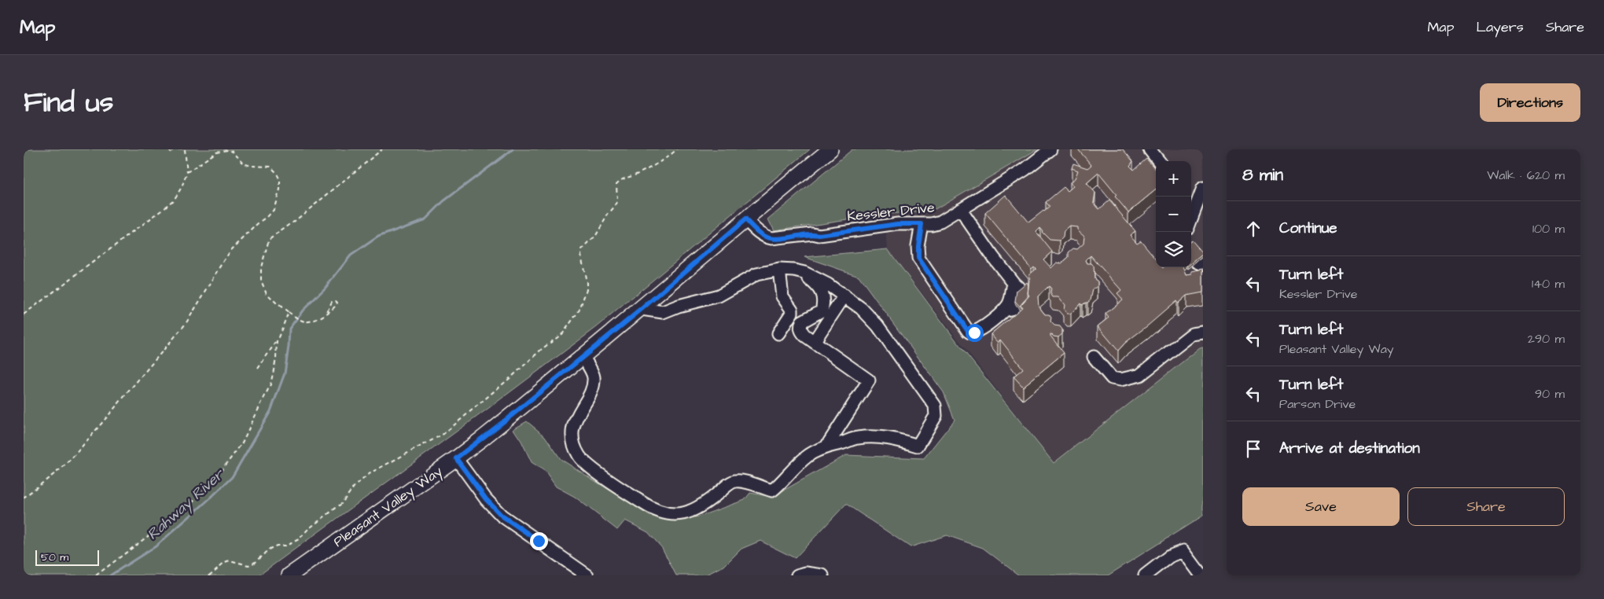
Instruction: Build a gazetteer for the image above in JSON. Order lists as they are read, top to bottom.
{
  "streets": {
    "main road": ["Pleasant Valley Way"],
    "street": ["Kessler Drive"]
  },
  "crossings": [
    ["Kessler Drive", "Pleasant Valley Way"]
  ],
  "water": ["Rahway River"],
  "scale_bar": "50 m",
  "page": {
    "header": "Map",
    "nav": ["Map", "Layers", "Share"],
    "title": "Find us",
    "buttons": [
      "Directions",
      ["Save", "Share"]
    ],
    "heading": ["8 min", "Walk · 620 m"],
    "map_buttons": ["+", "−"],
    "list": [
      ["Continue", "100 m"],
      ["Turn left", "Kessler Drive", "140 m"],
      ["Turn left", "Pleasant Valley Way", "290 m"],
      ["Turn left", "Parson Drive", "90 m"],
      "Arrive at destination"
    ],
    "scale": "50 m"
  }
}
